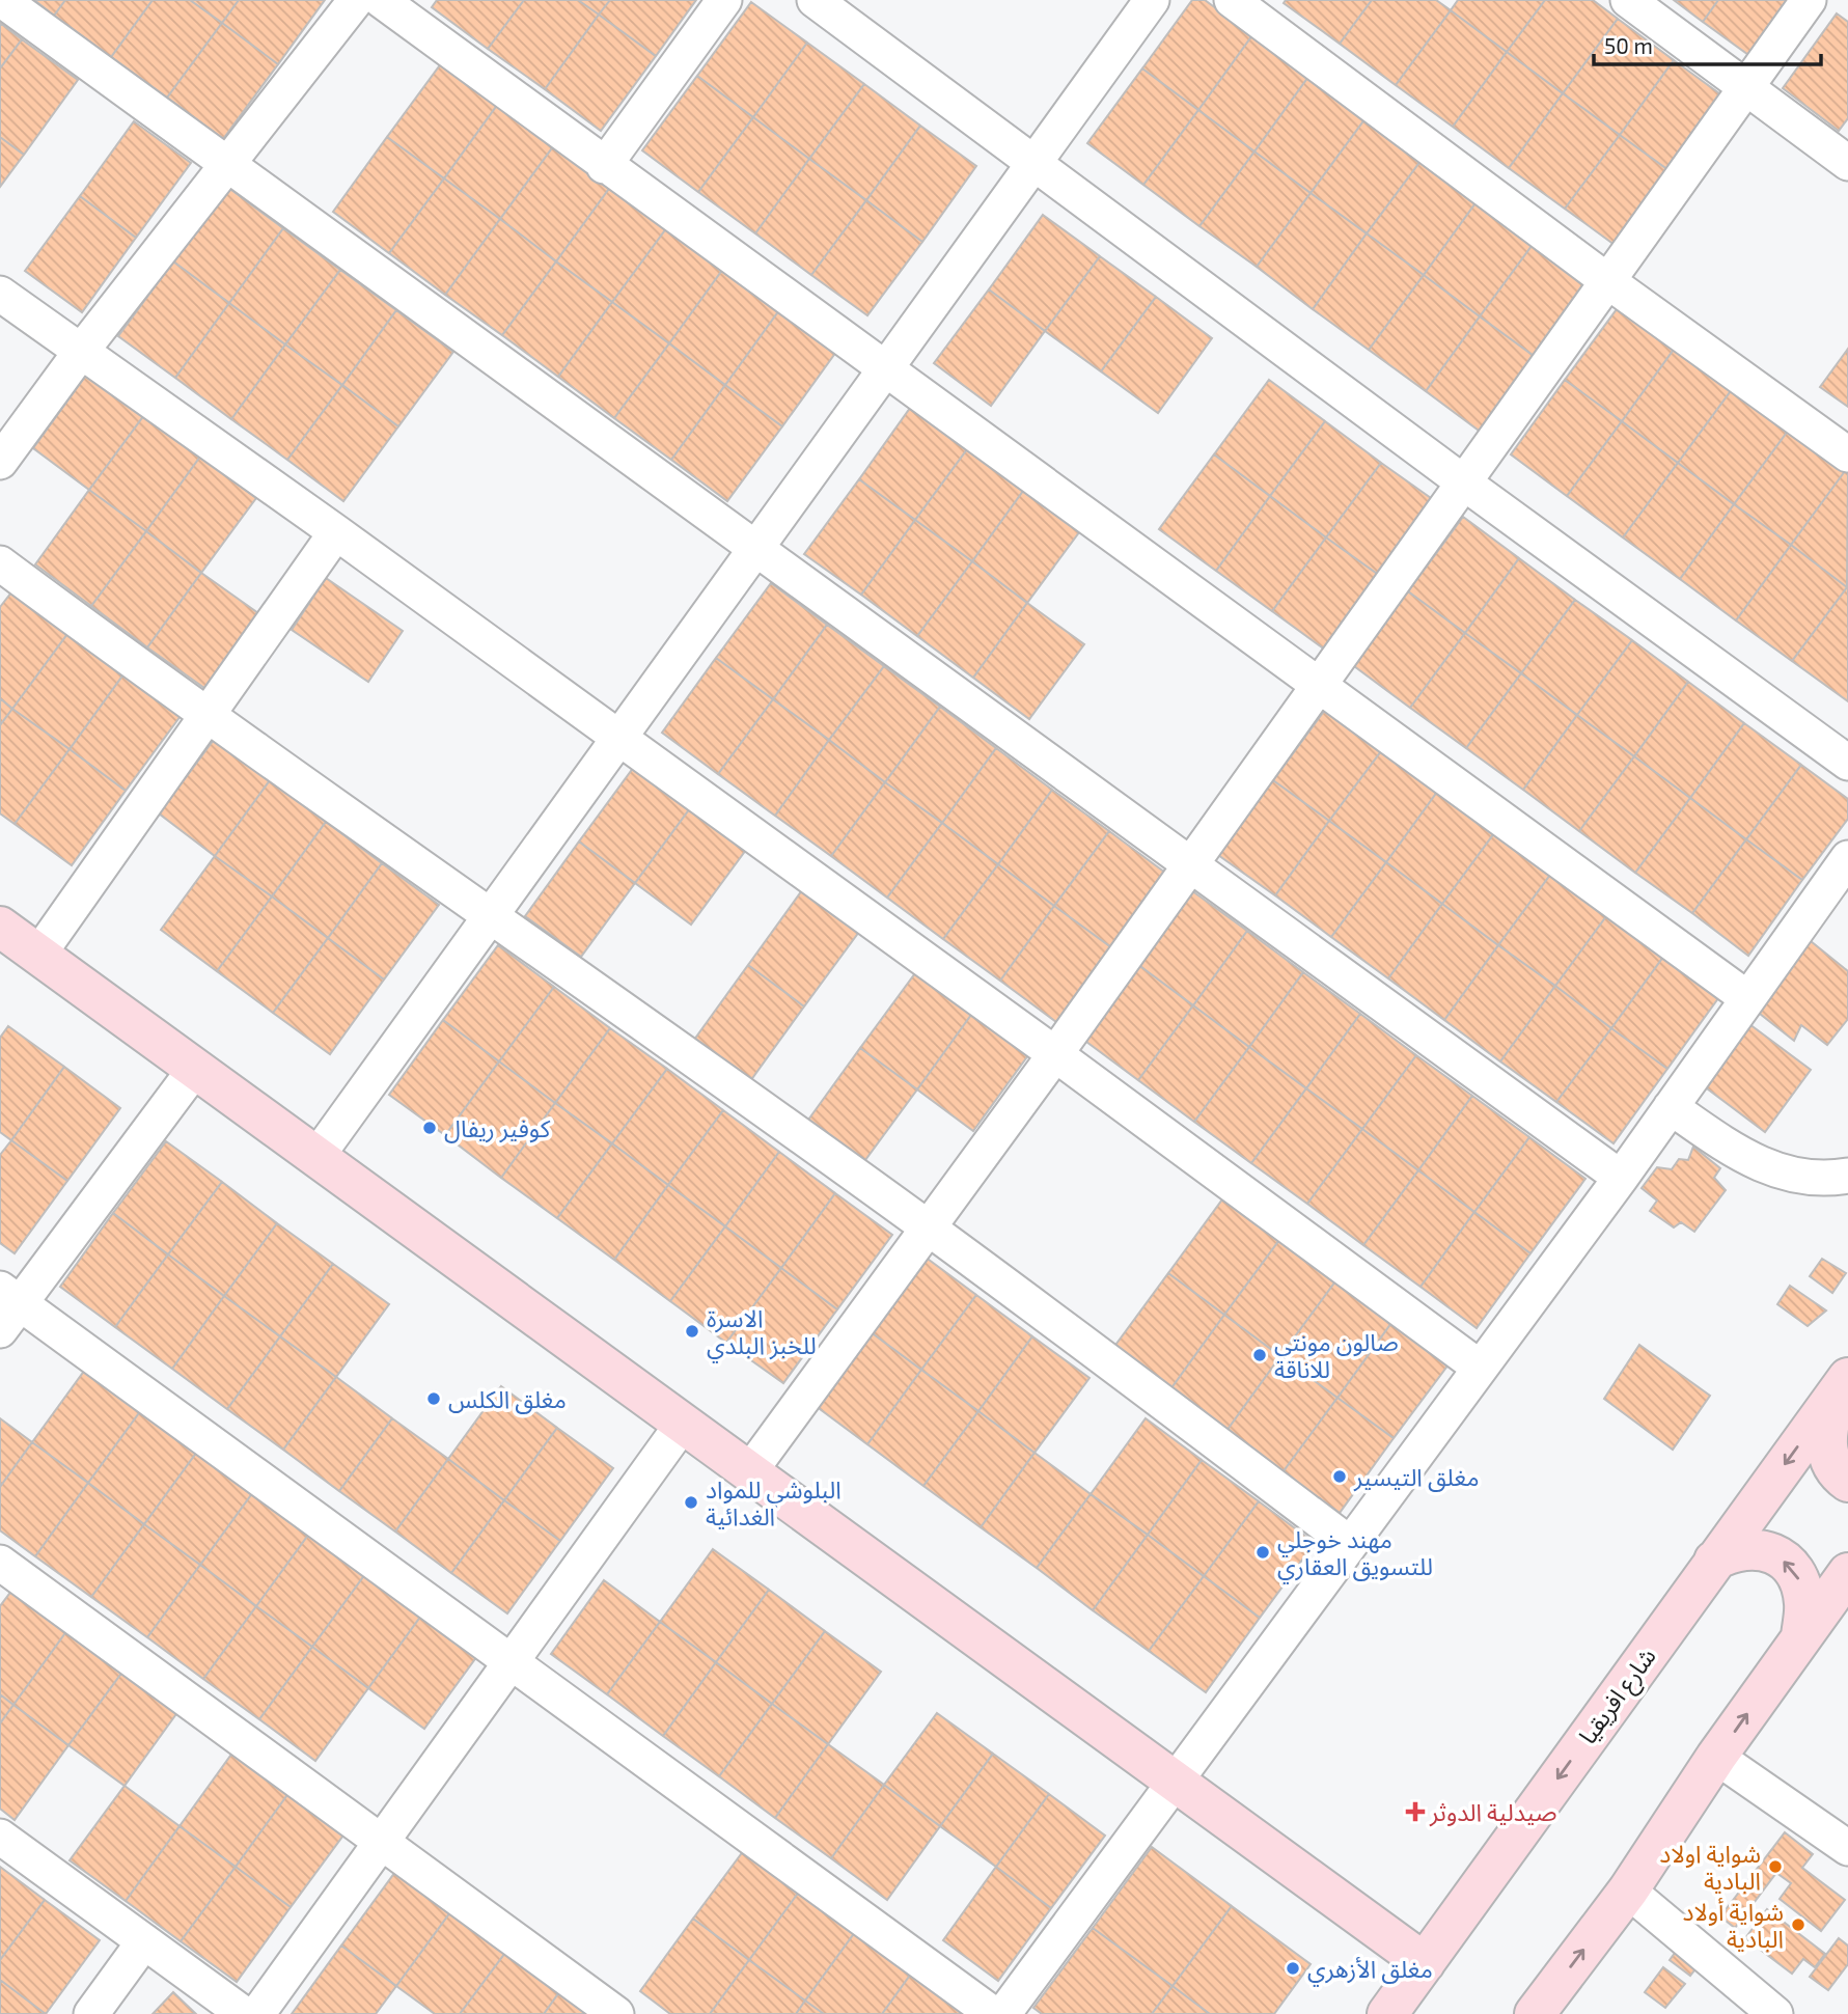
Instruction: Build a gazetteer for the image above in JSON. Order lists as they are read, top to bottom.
{
  "streets": {
    "street": ["شارع افريقيا"]
  },
  "places": {
    "other": [
      "كوفير ريفال",
      "الاسرة للخبز البلدي",
      "صالون مونتي للاناقة",
      "مغلق الكلس",
      "مغلق التيسير",
      "البلوشي للمواد الغدائية",
      "مهند خوجلي للتسويق العقاري",
      "شواية اولاد البادية",
      "شواية أولاد البادية",
      "مغلق الأزهري"
    ],
    "health": ["صيدلية الدوثر"]
  },
  "scale_bar": "50 m"
}
